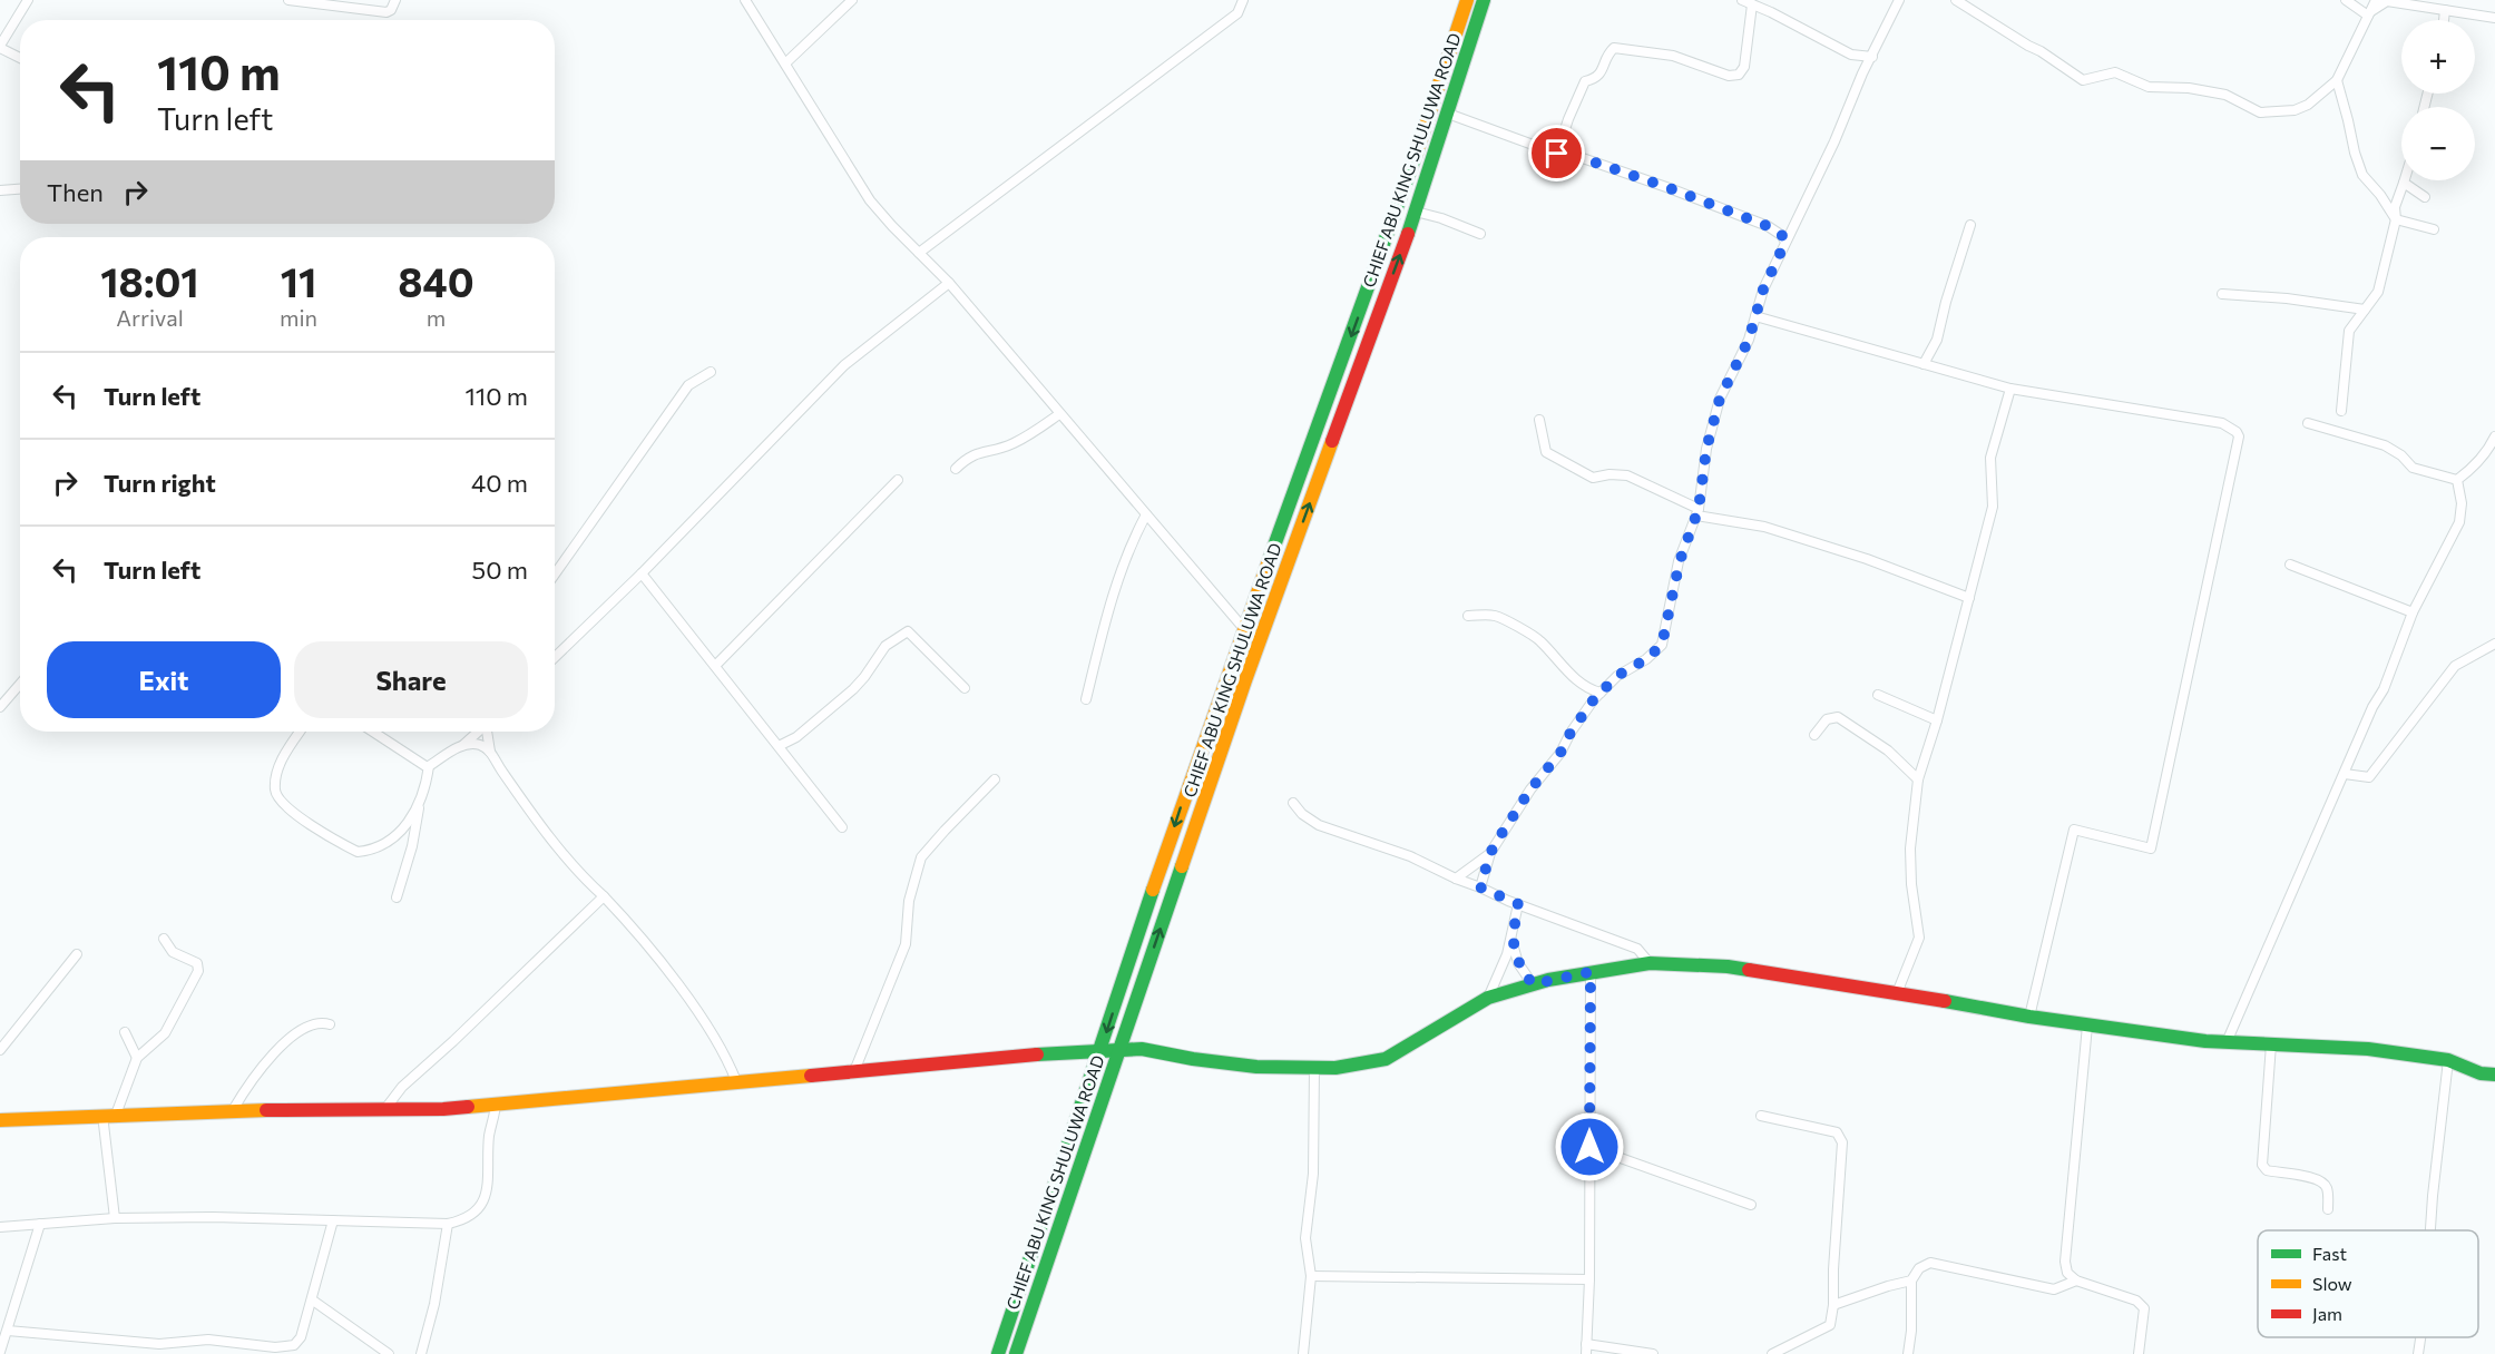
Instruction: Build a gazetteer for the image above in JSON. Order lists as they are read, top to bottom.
{
  "streets": {
    "street": ["CHIEF ABU KING SHULUWA ROAD"]
  },
  "legend": ["Fast", "Slow", "Jam"],
  "page": {
    "map_buttons": ["+", "−"],
    "turn": ["110 m", "Turn left"],
    "then": "Then",
    "eta": [
      "18:01",
      "Arrival",
      "11",
      "min",
      "840",
      "m"
    ],
    "list": [
      {
        "name": "Turn left",
        "value": "110 m"
      },
      {
        "name": "Turn right",
        "value": "40 m"
      },
      {
        "name": "Turn left",
        "value": "50 m"
      }
    ],
    "buttons": ["Exit", "Share"]
  }
}
